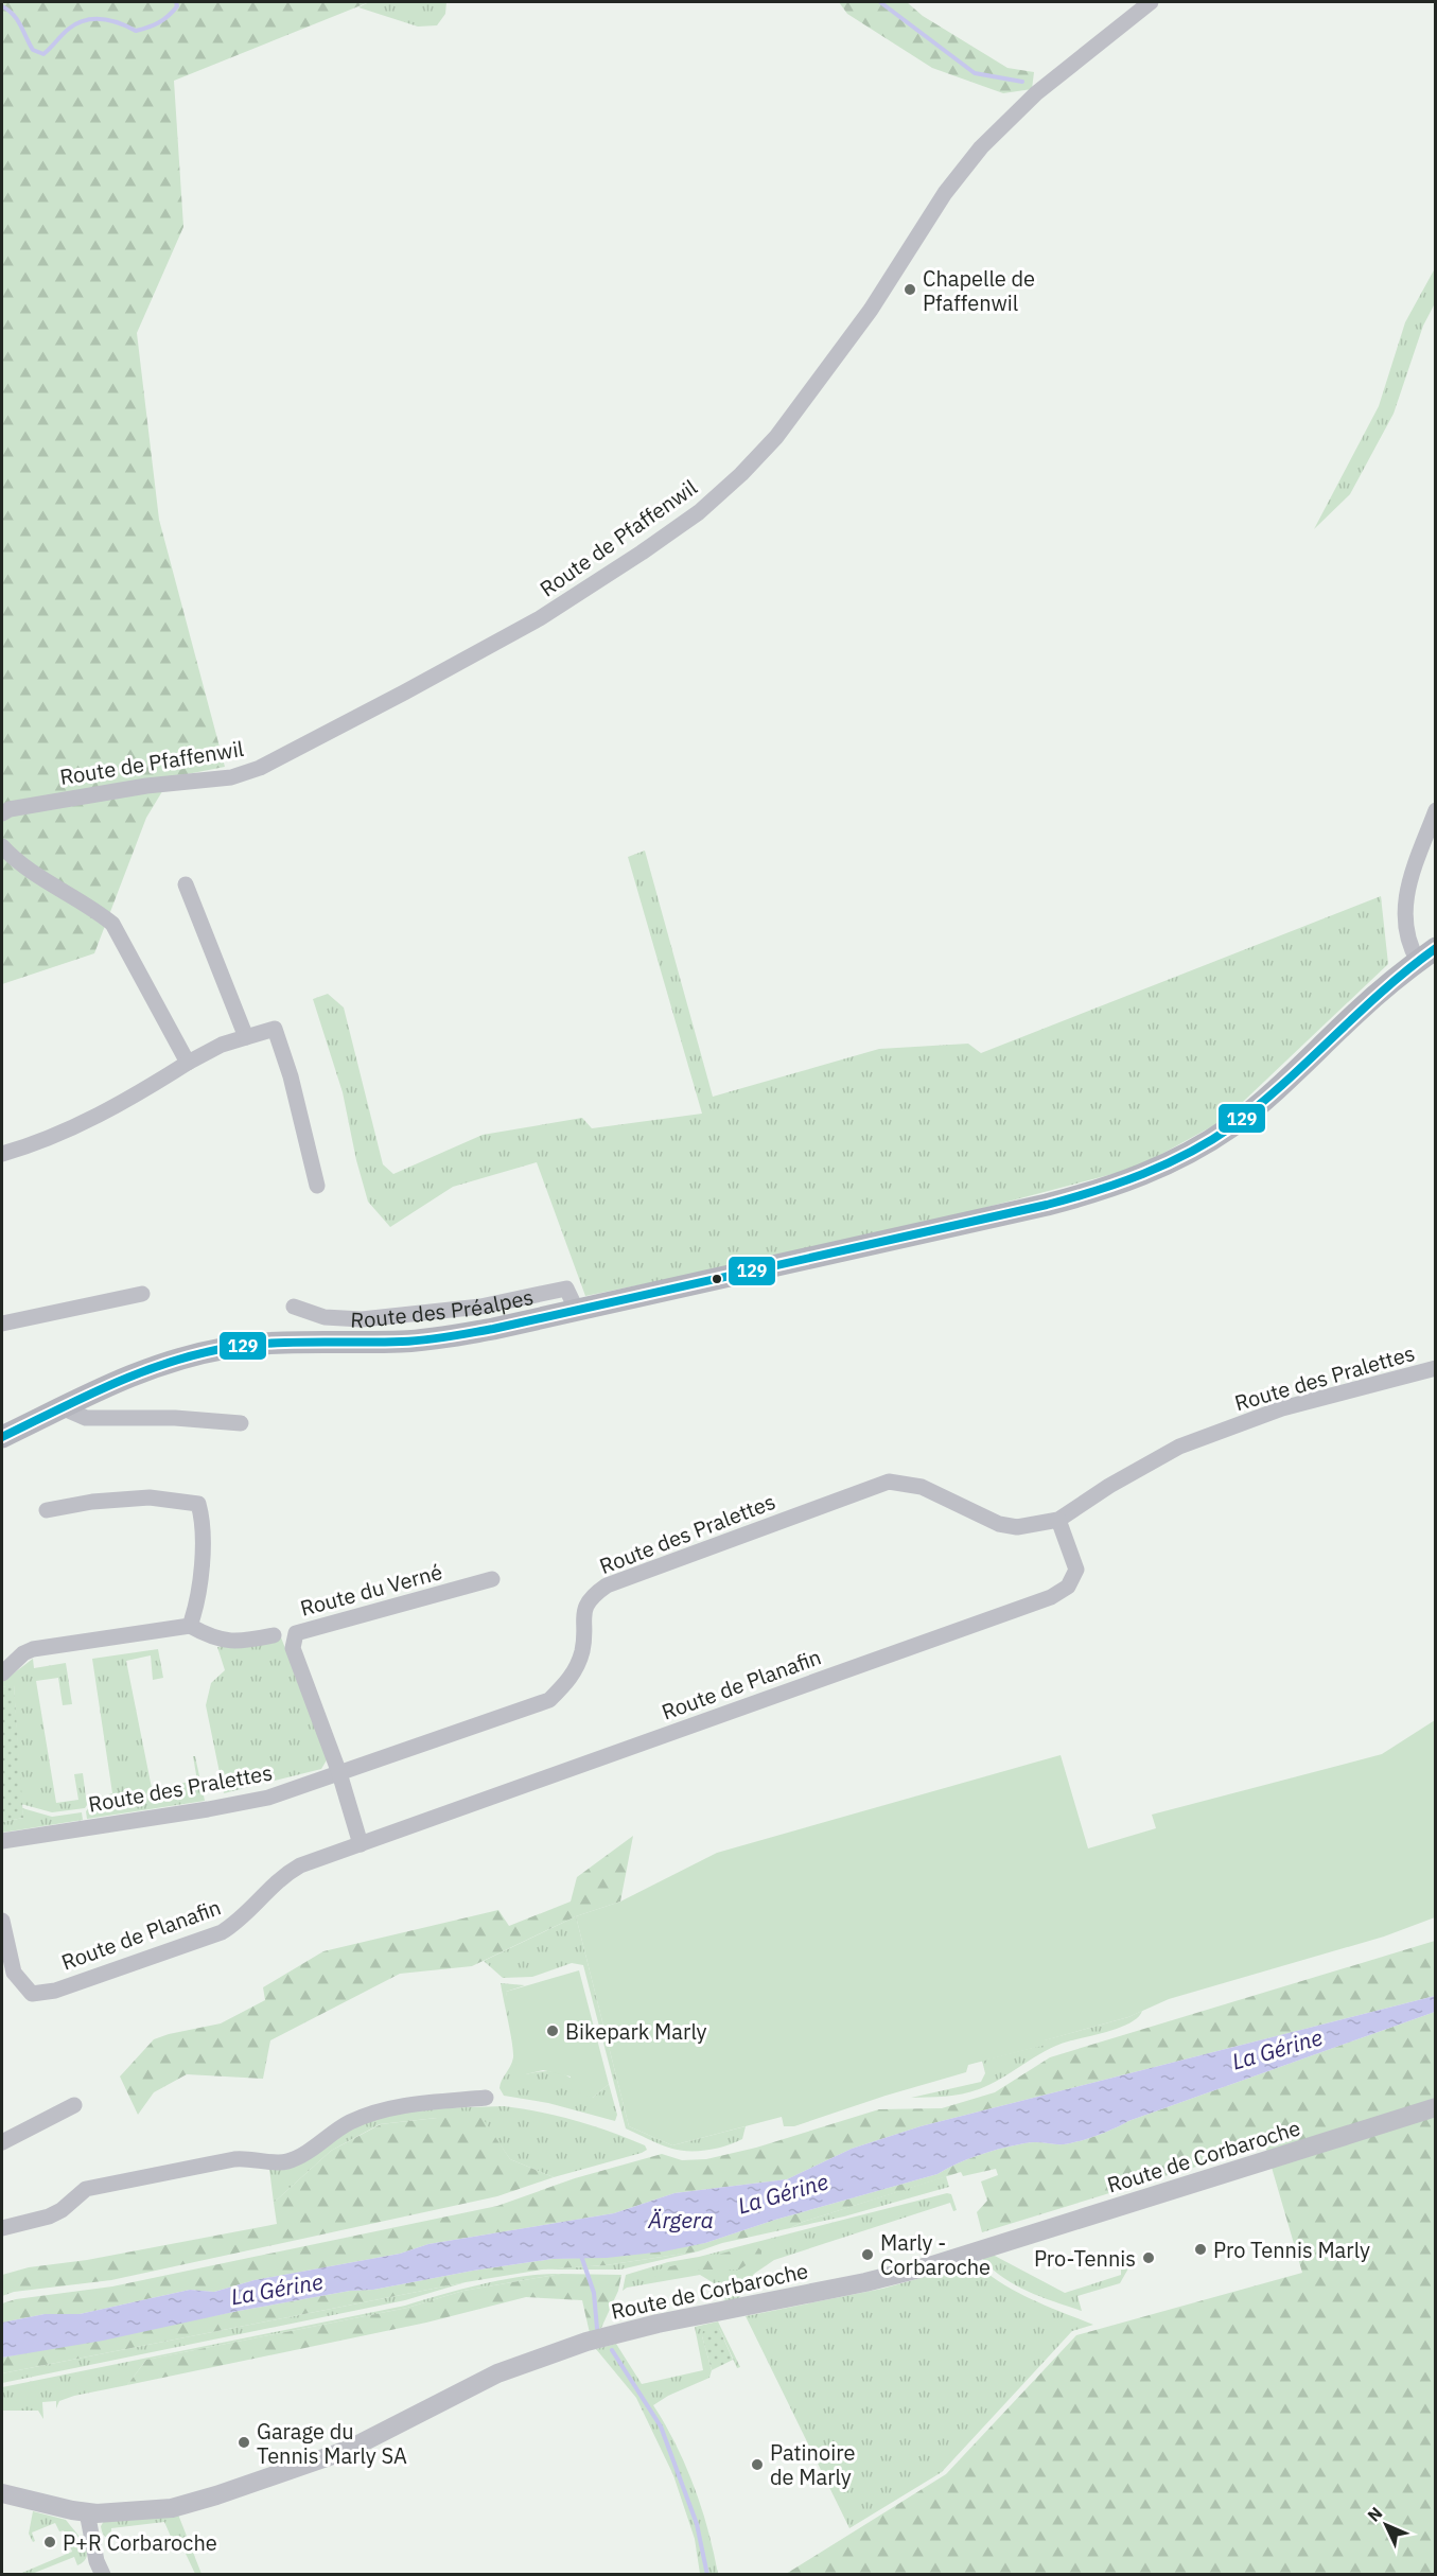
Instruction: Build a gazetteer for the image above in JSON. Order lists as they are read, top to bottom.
{
  "streets": {
    "main road": ["Route des Préalpes"],
    "street": [
      "Route de Pfaffenwil",
      "Route des Pralettes",
      "Route du Verné",
      "Route de Planafin",
      "Route de Corbaroche"
    ]
  },
  "crossings": [
    ["Route des Pralettes", "Route du Verné"],
    ["Route des Pralettes", "Route de Planafin"]
  ],
  "water": ["La Gérine", "Ärgera"],
  "places": [
    "Chapelle de Pfaffenwil",
    "Bikepark Marly",
    "Pro Tennis Marly",
    "Marly - Corbaroche",
    "Pro-Tennis",
    "Garage du Tennis Marly SA",
    "Patinoire de Marly",
    "P+R Corbaroche"
  ],
  "lines": ["transit line 129"],
  "north": "top left"
}
